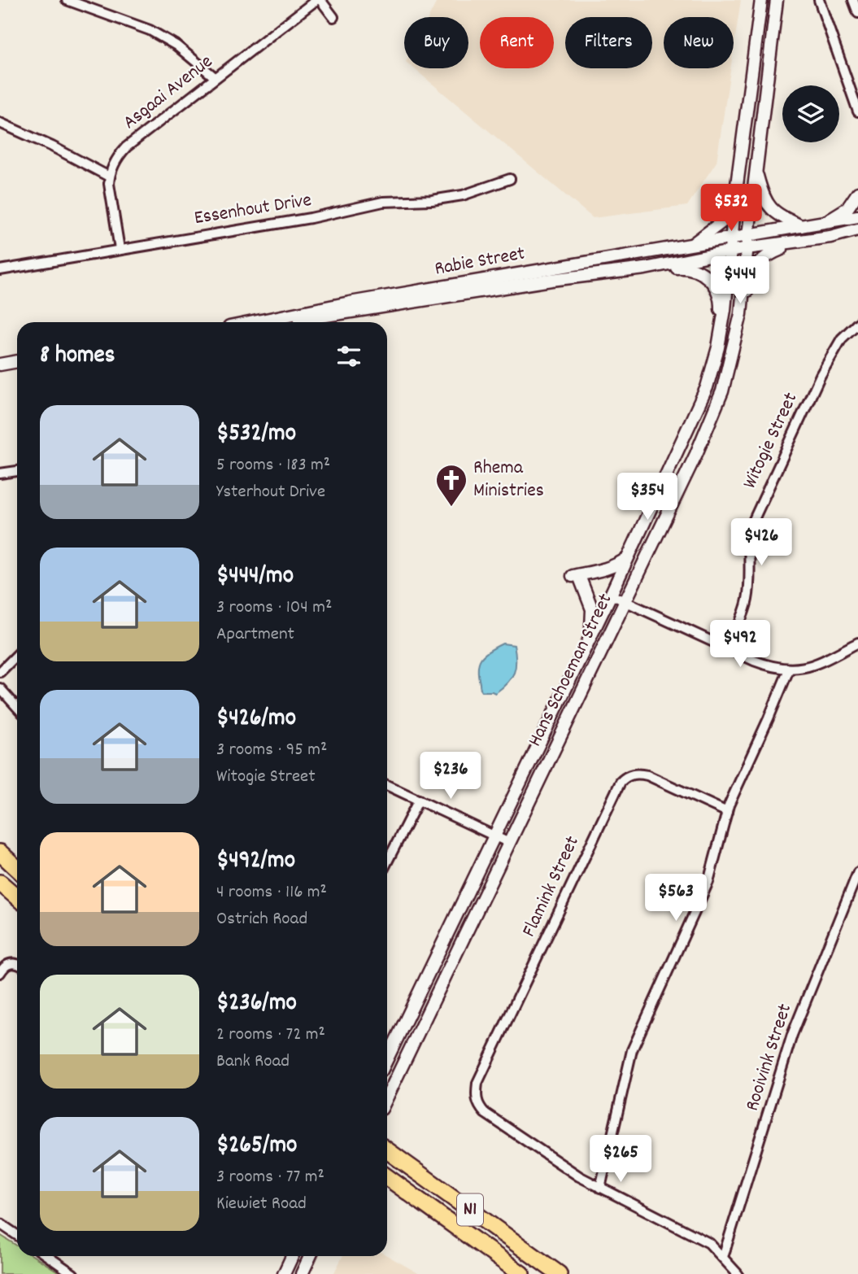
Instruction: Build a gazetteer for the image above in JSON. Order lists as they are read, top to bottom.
{
  "streets": {
    "highway": ["N1"],
    "main road": ["Rabie Street", "Hans Schoeman Street"],
    "street": [
      "Asgaai Avenue",
      "Essenhout Drive",
      "Witogie Street",
      "Flamink Street",
      "Rooivink Street"
    ]
  },
  "crossings": [
    ["Rabie Street", "Hans Schoeman Street"]
  ],
  "places": {
    "church": ["Rhema Ministries"]
  },
  "page": {
    "chip": [
      "Buy",
      "Rent",
      "Filters",
      "New"
    ],
    "price": [
      "$532",
      "$444",
      "$354",
      "$426",
      "$492",
      "$236",
      "$563",
      "$265"
    ],
    "heading": "8 homes",
    "list": [
      {
        "name": "$532/mo",
        "note": "5 rooms · 183 m² · Ysterhout Drive"
      },
      {
        "name": "$444/mo",
        "note": "3 rooms · 104 m² · Apartment"
      },
      {
        "name": "$426/mo",
        "note": "3 rooms · 95 m² · Witogie Street"
      },
      {
        "name": "$492/mo",
        "note": "4 rooms · 116 m² · Ostrich Road"
      },
      {
        "name": "$236/mo",
        "note": "2 rooms · 72 m² · Bank Road"
      },
      {
        "name": "$265/mo",
        "note": "3 rooms · 77 m² · Kiewiet Road"
      }
    ]
  }
}
